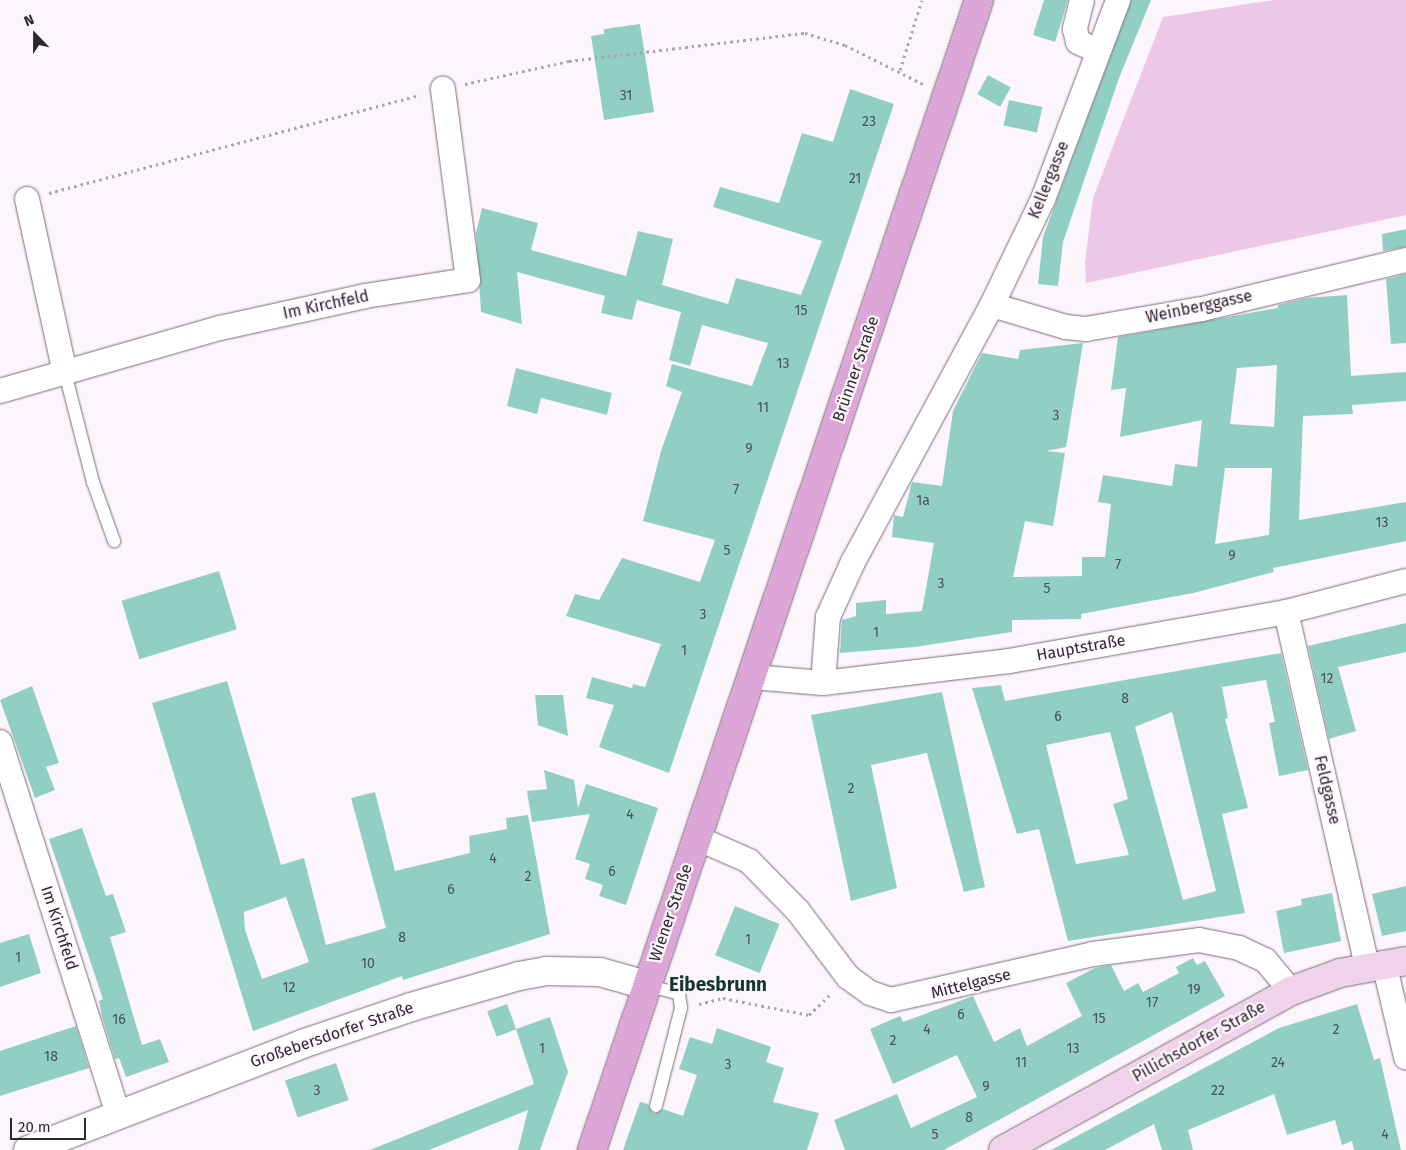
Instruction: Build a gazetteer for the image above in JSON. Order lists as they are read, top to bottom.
{
  "streets": {
    "main road": ["Brünner Straße", "Wiener Straße", "Pillichsdorfer Straße"],
    "street": [
      "Kellergasse",
      "Im Kirchfeld",
      "Weinberggasse",
      "Hauptstraße",
      "Feldgasse",
      "Mittelgasse",
      "Großebersdorfer Straße"
    ]
  },
  "crossings": [
    ["Kellergasse", "Weinberggasse"],
    ["Kellergasse", "Hauptstraße"],
    ["Im Kirchfeld", "Großebersdorfer Straße"],
    ["Brünner Straße", "Hauptstraße"],
    ["Brünner Straße", "Wiener Straße"],
    ["Hauptstraße", "Feldgasse"],
    ["Hauptstraße", "Wiener Straße"],
    ["Feldgasse", "Pillichsdorfer Straße"],
    ["Wiener Straße", "Mittelgasse"],
    ["Wiener Straße", "Großebersdorfer Straße"],
    ["Mittelgasse", "Pillichsdorfer Straße"]
  ],
  "districts": ["Eibesbrunn"],
  "house_numbers": [
    "31",
    "23",
    "21",
    "15",
    "13",
    "11",
    "3",
    "9",
    "7",
    "1a",
    "13",
    "5",
    "9",
    "7",
    "3",
    "5",
    "3",
    "1",
    "1",
    "12",
    "8",
    "6",
    "2",
    "4",
    "4",
    "6",
    "2",
    "6",
    "8",
    "1",
    "1",
    "10",
    "12",
    "19",
    "17",
    "6",
    "15",
    "16",
    "4",
    "2",
    "2",
    "1",
    "13",
    "18",
    "11",
    "24",
    "3",
    "9",
    "3",
    "22",
    "8",
    "5",
    "4"
  ],
  "scale_bar": "20 m",
  "north": "top"
}
